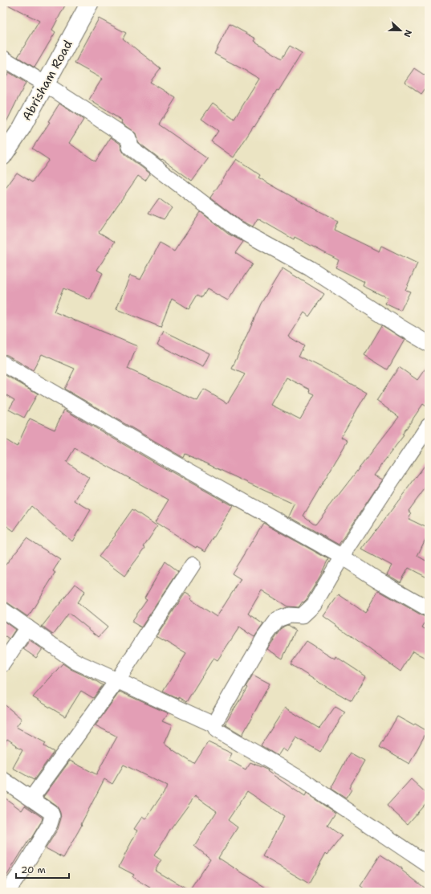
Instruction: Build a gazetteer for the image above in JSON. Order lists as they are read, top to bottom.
{
  "streets": {
    "main road": ["Abrisham Road"]
  },
  "scale_bar": "20 m",
  "north": "right"
}
